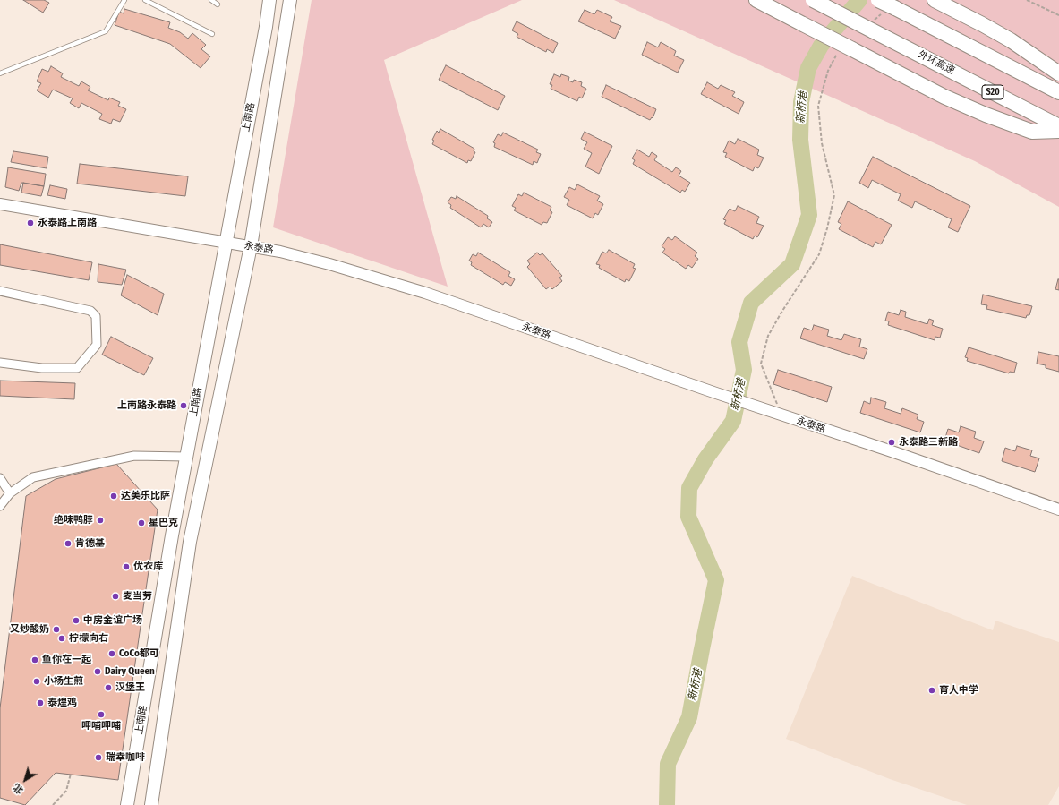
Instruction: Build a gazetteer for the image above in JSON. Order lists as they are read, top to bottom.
{
  "streets": {
    "highway": ["外环高速", "S20"],
    "main road": ["上南路"],
    "street": ["永泰路"]
  },
  "crossings": [
    ["上南路", "永泰路"]
  ],
  "water": ["新桥港"],
  "places": [
    "永泰路上南路",
    "上南路永泰路",
    "永泰路三新路",
    "达美乐比萨",
    "绝味鸭脖",
    "星巴克",
    "肯德基",
    "优衣库",
    "麦当劳",
    "中房金谊广场",
    "又炒酸奶",
    "柠檬向右",
    "CoCo都可",
    "鱼你在一起",
    "Dairy Queen",
    "小杨生煎",
    "汉堡王",
    "育人中学",
    "泰煌鸡",
    "呷哺呷哺",
    "瑞幸咖啡"
  ],
  "north": "bottom left"
}
